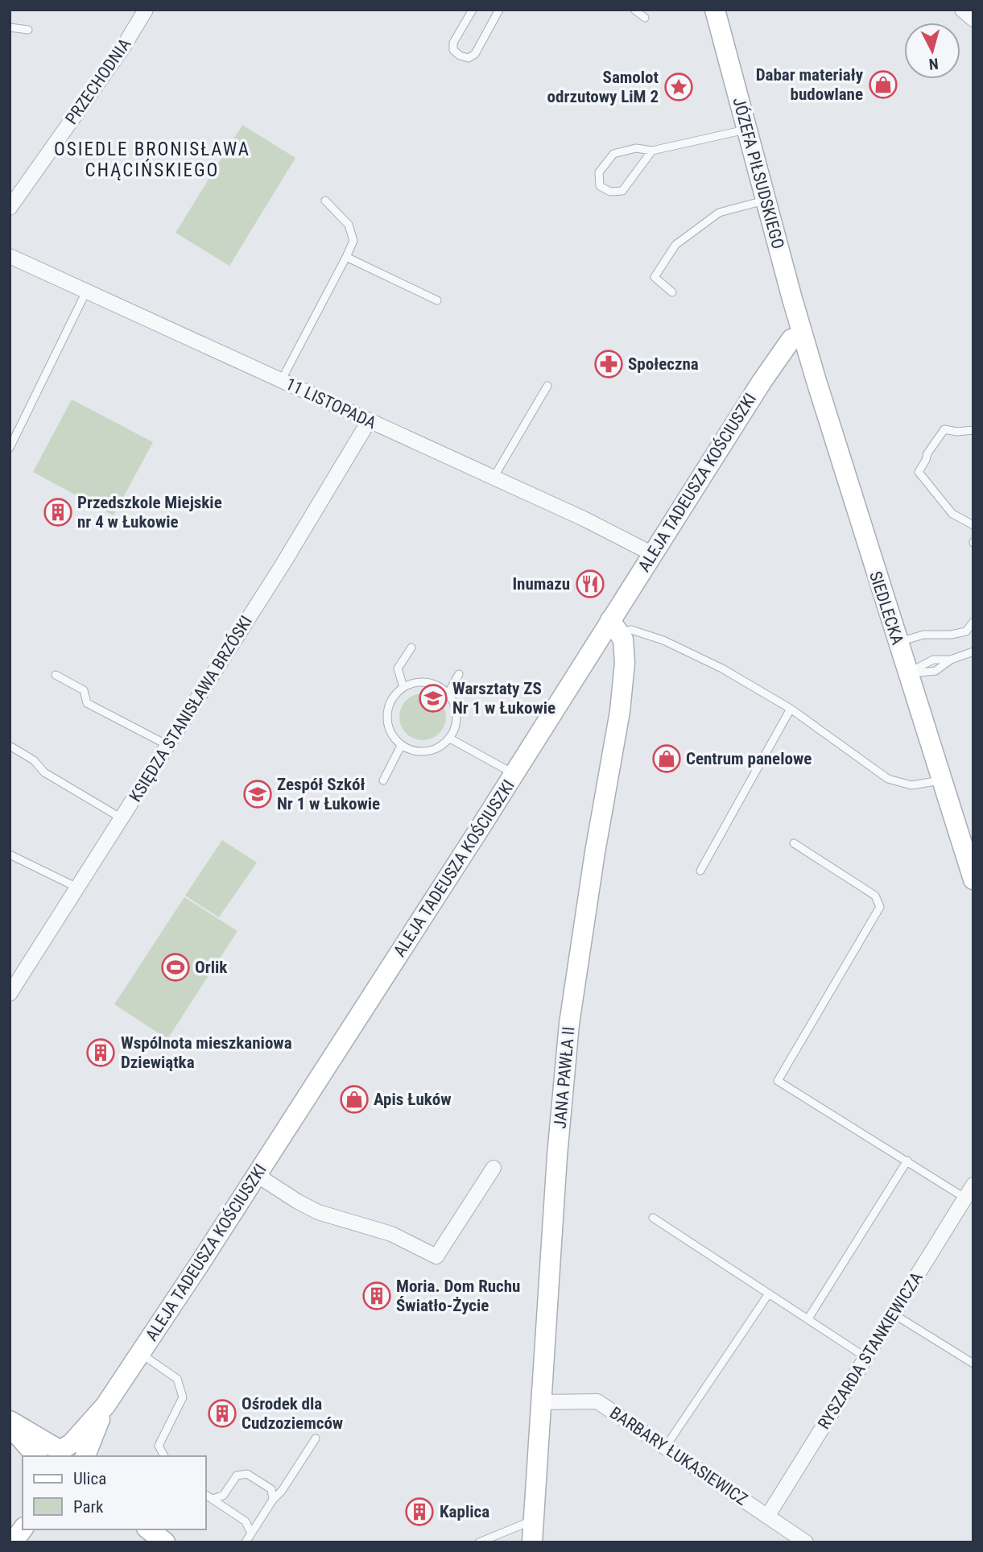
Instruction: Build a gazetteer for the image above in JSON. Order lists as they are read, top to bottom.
{
  "streets": {
    "street": [
      "PRZECHODNIA",
      "JÓZEFA PIŁSUDSKIEGO",
      "11 LISTOPADA",
      "ALEJA TADEUSZA KOŚCIUSZKI",
      "SIEDLECKA",
      "KSIĘDZA STANISŁAWA BRZÓSKI",
      "JANA PAWŁA II",
      "RYSZARDA STANKIEWICZA",
      "BARBARY ŁUKASIEWICZ"
    ]
  },
  "crossings": [
    ["JÓZEFA PIŁSUDSKIEGO", "ALEJA TADEUSZA KOŚCIUSZKI"],
    ["JÓZEFA PIŁSUDSKIEGO", "SIEDLECKA"],
    ["11 LISTOPADA", "ALEJA TADEUSZA KOŚCIUSZKI"],
    ["11 LISTOPADA", "KSIĘDZA STANISŁAWA BRZÓSKI"],
    ["ALEJA TADEUSZA KOŚCIUSZKI", "SIEDLECKA"],
    ["ALEJA TADEUSZA KOŚCIUSZKI", "JANA PAWŁA II"],
    ["JANA PAWŁA II", "BARBARY ŁUKASIEWICZ"],
    ["RYSZARDA STANKIEWICZA", "BARBARY ŁUKASIEWICZ"]
  ],
  "districts": ["OSIEDLE BRONISŁAWA CHĄCIŃSKIEGO"],
  "places": {
    "shop": ["Dabar materiały budowlane", "Centrum panelowe", "Apis Łuków"],
    "place": ["Samolot odrzutowy LiM 2"],
    "pharmacy": ["Społeczna"],
    "building": [
      "Przedszkole Miejskie nr 4 w Łukowie",
      "Wspólnota mieszkaniowa Dziewiątka",
      "Moria. Dom Ruchu Światło-Życie",
      "Ośrodek dla Cudzoziemców",
      "Kaplica"
    ],
    "restaurant": ["Inumazu"],
    "school or university": ["Warsztaty ZS Nr 1 w Łukowie", "Zespół Szkół Nr 1 w Łukowie"],
    "sports": ["Orlik"]
  },
  "legend": ["Ulica", "Park"],
  "north": "bottom"
}
